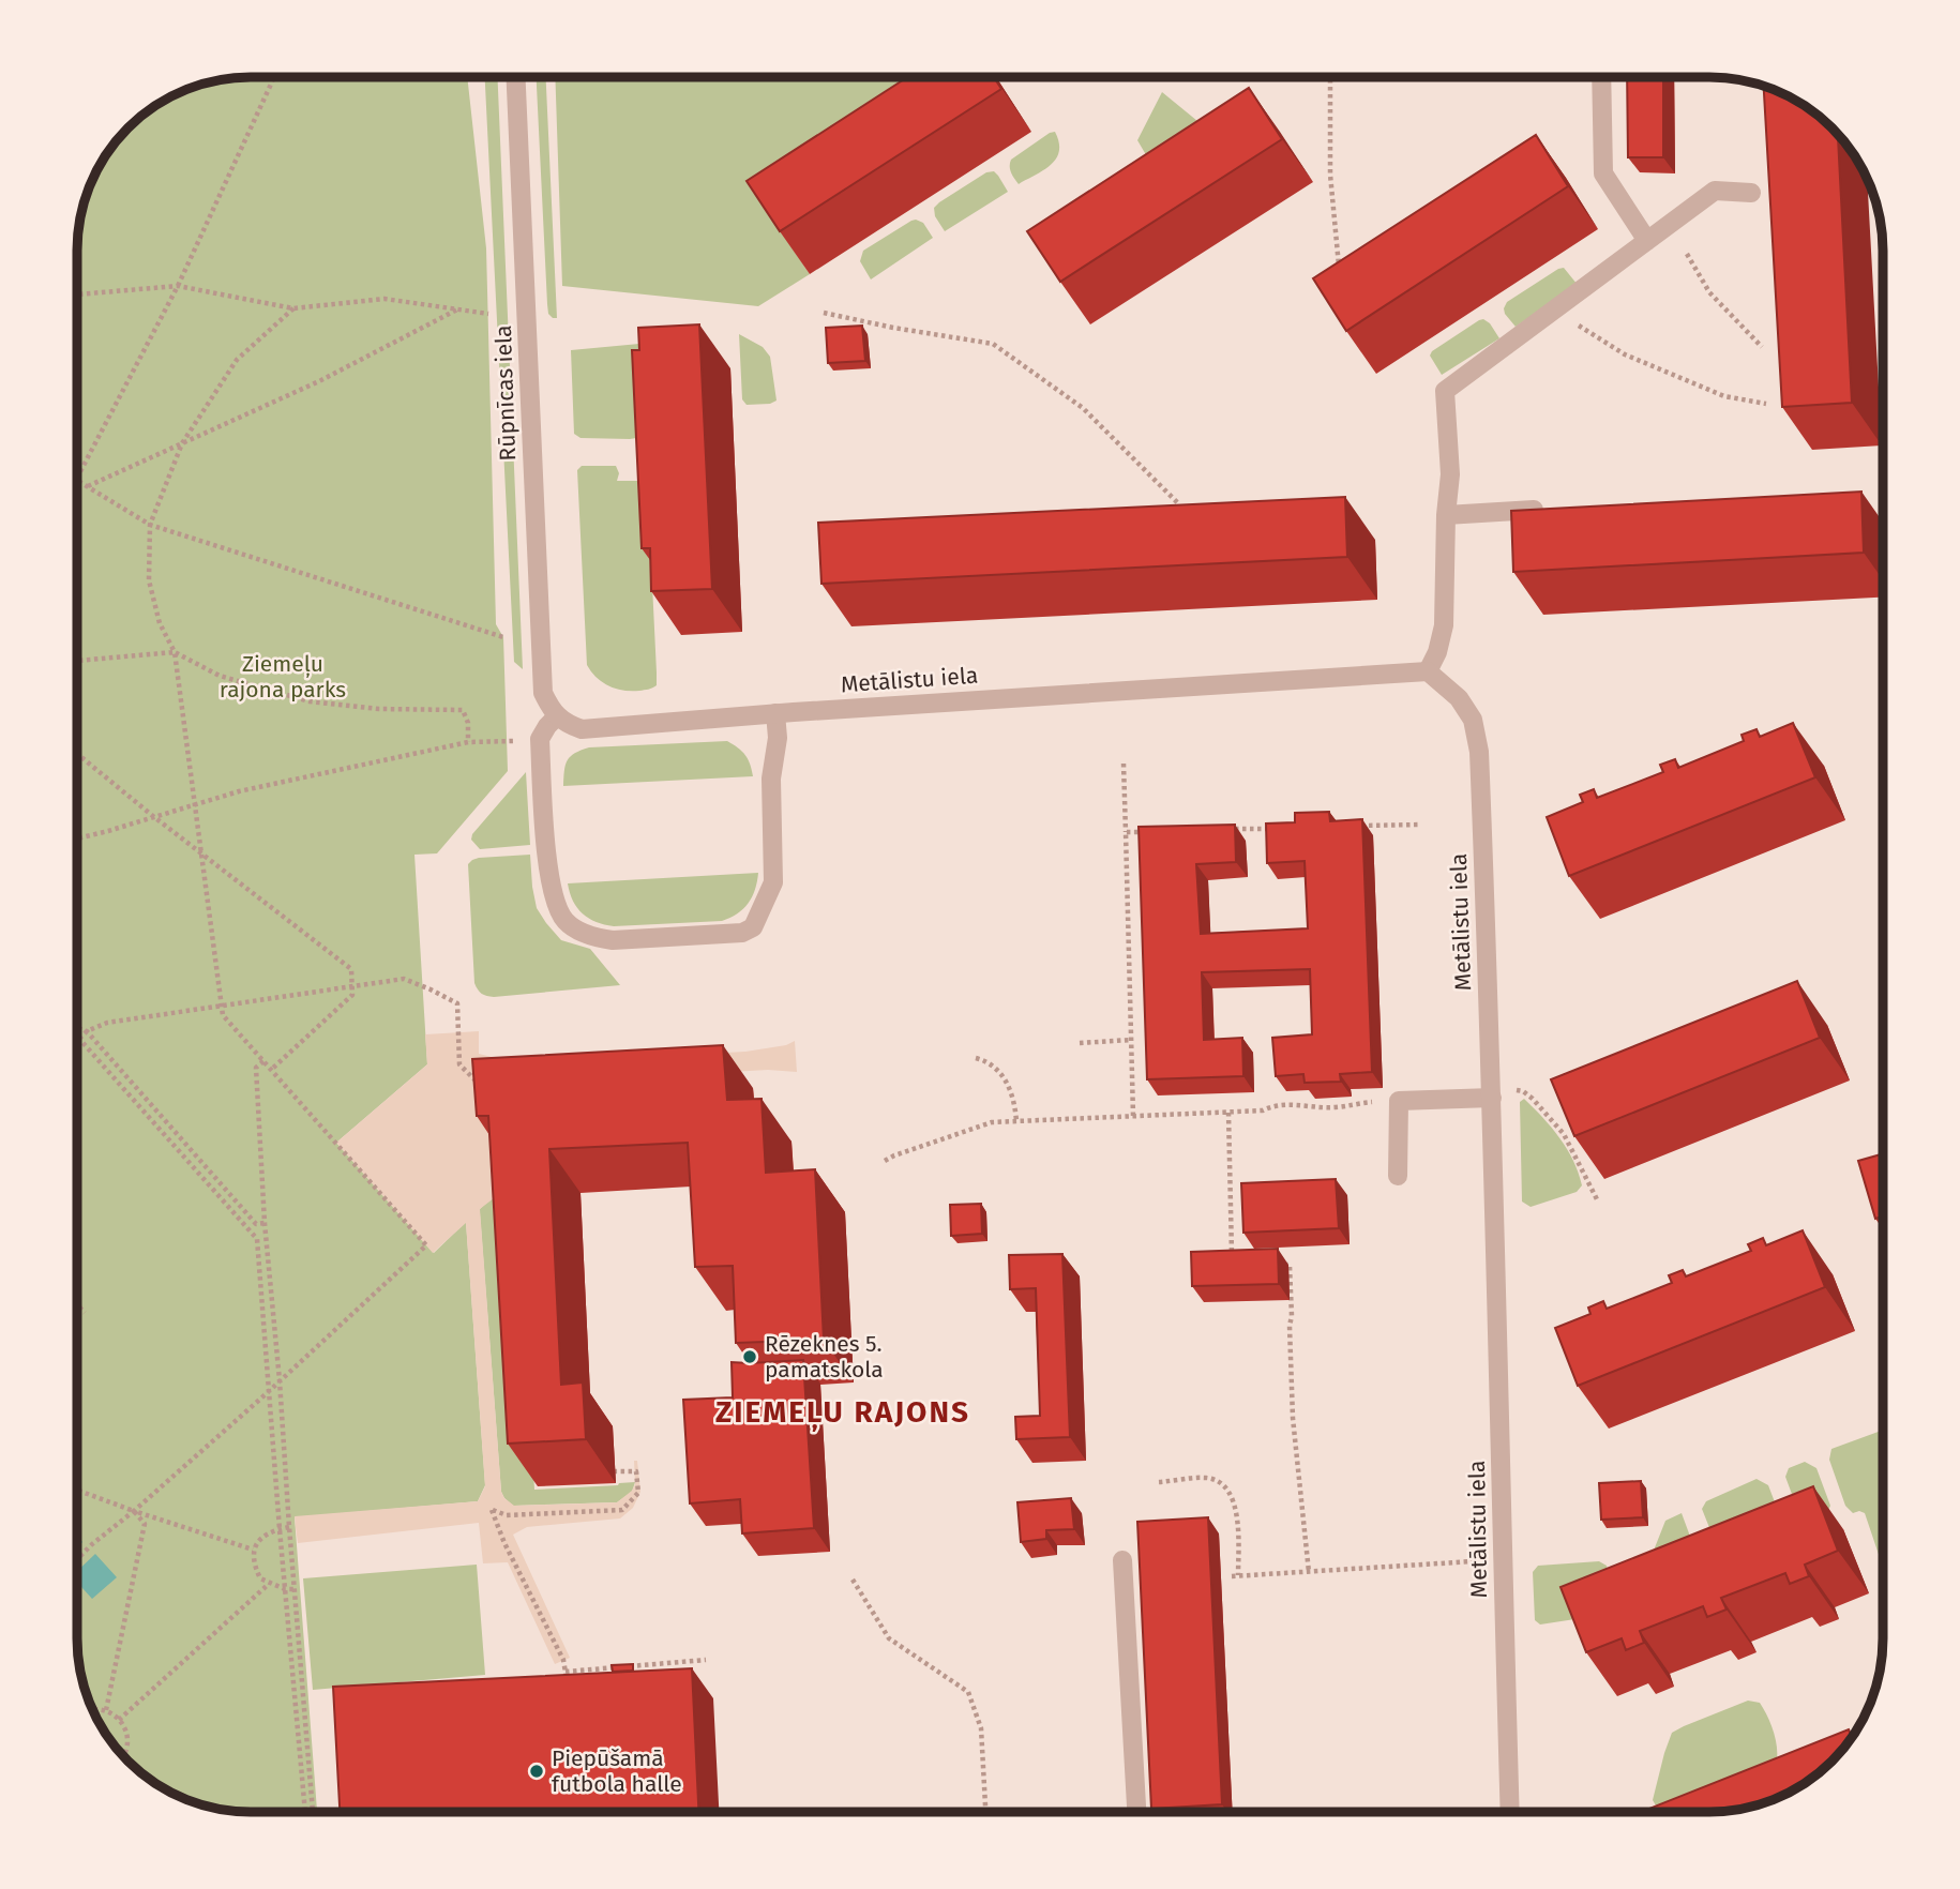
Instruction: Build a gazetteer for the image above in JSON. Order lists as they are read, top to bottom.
{
  "streets": {
    "street": ["Rūpnīcas iela", "Metālistu iela"]
  },
  "crossings": [
    ["Rūpnīcas iela", "Metālistu iela"]
  ],
  "districts": ["ZIEMEĻU RAJONS"],
  "parks": ["Ziemeļu rajona parks"],
  "places": ["Rēzeknes 5. pamatskola", "Piepūšamā futbola halle"]
}
